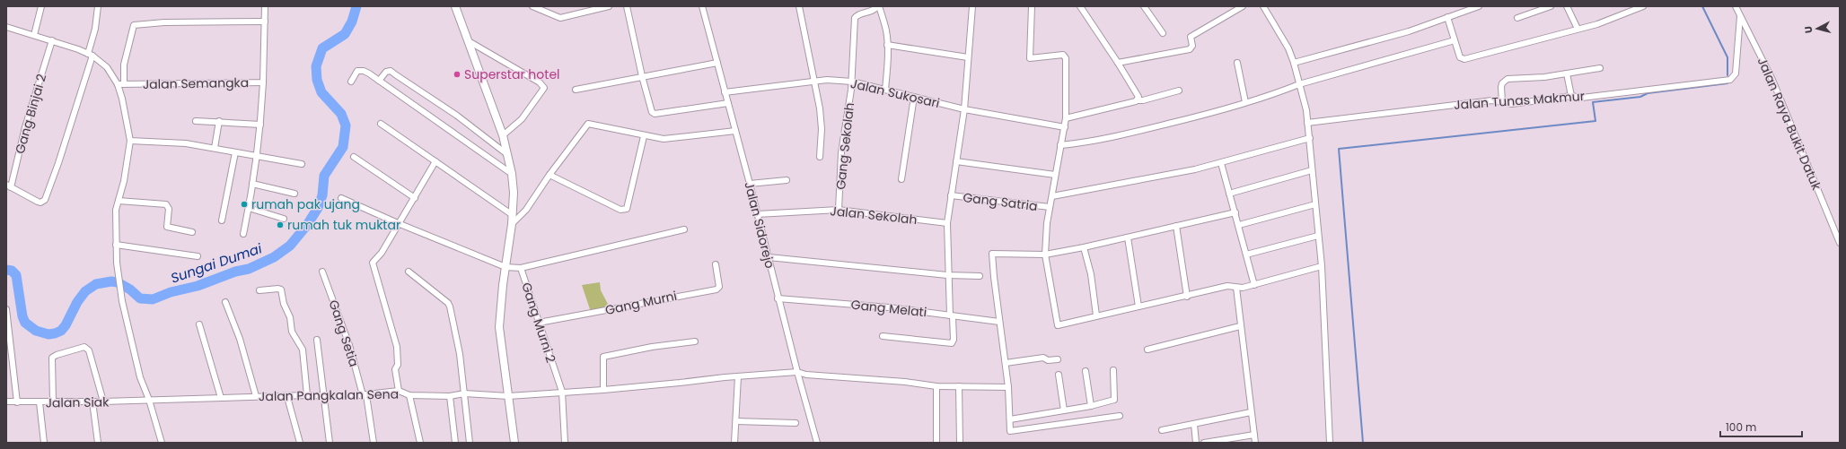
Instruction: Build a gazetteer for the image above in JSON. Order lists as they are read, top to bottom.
{
  "streets": {
    "street": [
      "Jalan Semangka",
      "Jalan Sukosari",
      "Jalan Tunas Makmur",
      "Gang Binjai 2",
      "Jalan Raya Bukit Datuk",
      "Gang Sekolah",
      "Gang Satria",
      "Jalan Sekolah",
      "Jalan Sidorejo",
      "Gang Murni",
      "Gang Melati",
      "Gang Murni 2",
      "Gang Setia",
      "Jalan Pangkalan Sena",
      "Jalan Siak"
    ]
  },
  "crossings": [
    ["Jalan Sukosari", "Gang Sekolah"],
    ["Jalan Sukosari", "Jalan Sidorejo"],
    ["Jalan Tunas Makmur", "Jalan Raya Bukit Datuk"],
    ["Gang Sekolah", "Jalan Sekolah"],
    ["Jalan Sekolah", "Jalan Sidorejo"],
    ["Jalan Sidorejo", "Gang Melati"],
    ["Jalan Sidorejo", "Jalan Pangkalan Sena"],
    ["Gang Murni", "Gang Murni 2"],
    ["Gang Murni 2", "Jalan Pangkalan Sena"],
    ["Gang Setia", "Jalan Pangkalan Sena"],
    ["Jalan Pangkalan Sena", "Jalan Siak"]
  ],
  "water": ["Sungai Dumai"],
  "places": ["Superstar hotel", "rumah pak ujang", "rumah tuk muktar"],
  "scale_bar": "100 m",
  "north": "left"
}
